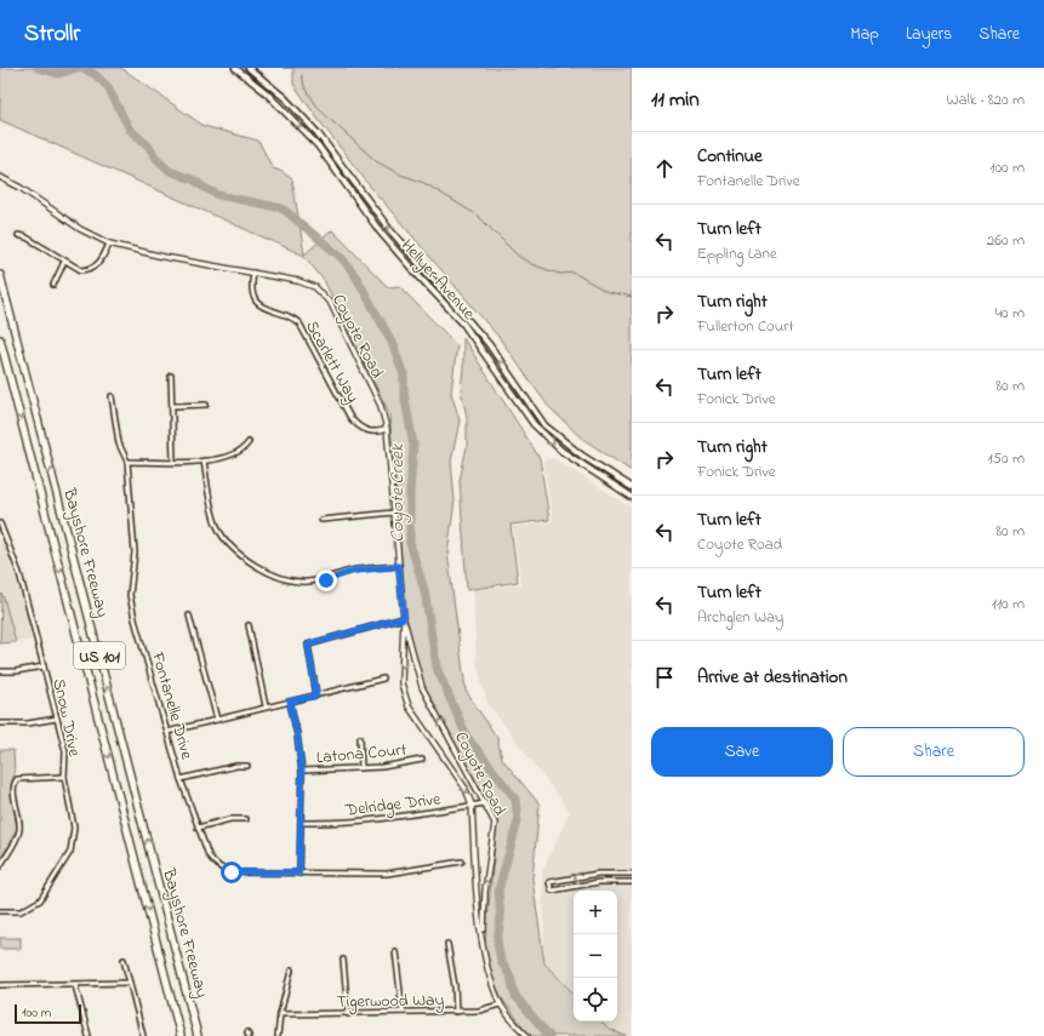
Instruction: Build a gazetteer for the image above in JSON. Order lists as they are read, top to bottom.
{
  "streets": {
    "highway": ["Bayshore Freeway", "US 101"],
    "main road": ["Hellyer Avenue"],
    "street": [
      "Coyote Road",
      "Scarlett Way",
      "Fontanelle Drive",
      "Snow Drive",
      "Latona Court",
      "Delridge Drive",
      "Tigerwood Way"
    ]
  },
  "crossings": [
    ["Coyote Road", "Scarlett Way"],
    ["Coyote Road", "Delridge Drive"],
    ["Coyote Road", "Tigerwood Way"]
  ],
  "water": ["Coyote Creek"],
  "scale_bar": "100 m",
  "page": {
    "header": "Strollr",
    "nav": ["Map", "Layers", "Share"],
    "heading": ["11 min", "Walk · 820 m"],
    "list": [
      ["Continue", "Fontanelle Drive", "100 m"],
      ["Turn left", "Eppling Lane", "260 m"],
      ["Turn right", "Fullerton Court", "40 m"],
      ["Turn left", "Fonick Drive", "80 m"],
      ["Turn right", "Fonick Drive", "150 m"],
      ["Turn left", "Coyote Road", "80 m"],
      ["Turn left", "Archglen Way", "110 m"],
      "Arrive at destination"
    ],
    "buttons": ["Save", "Share"],
    "map_buttons": ["+", "−"],
    "scale": "100 m"
  }
}
